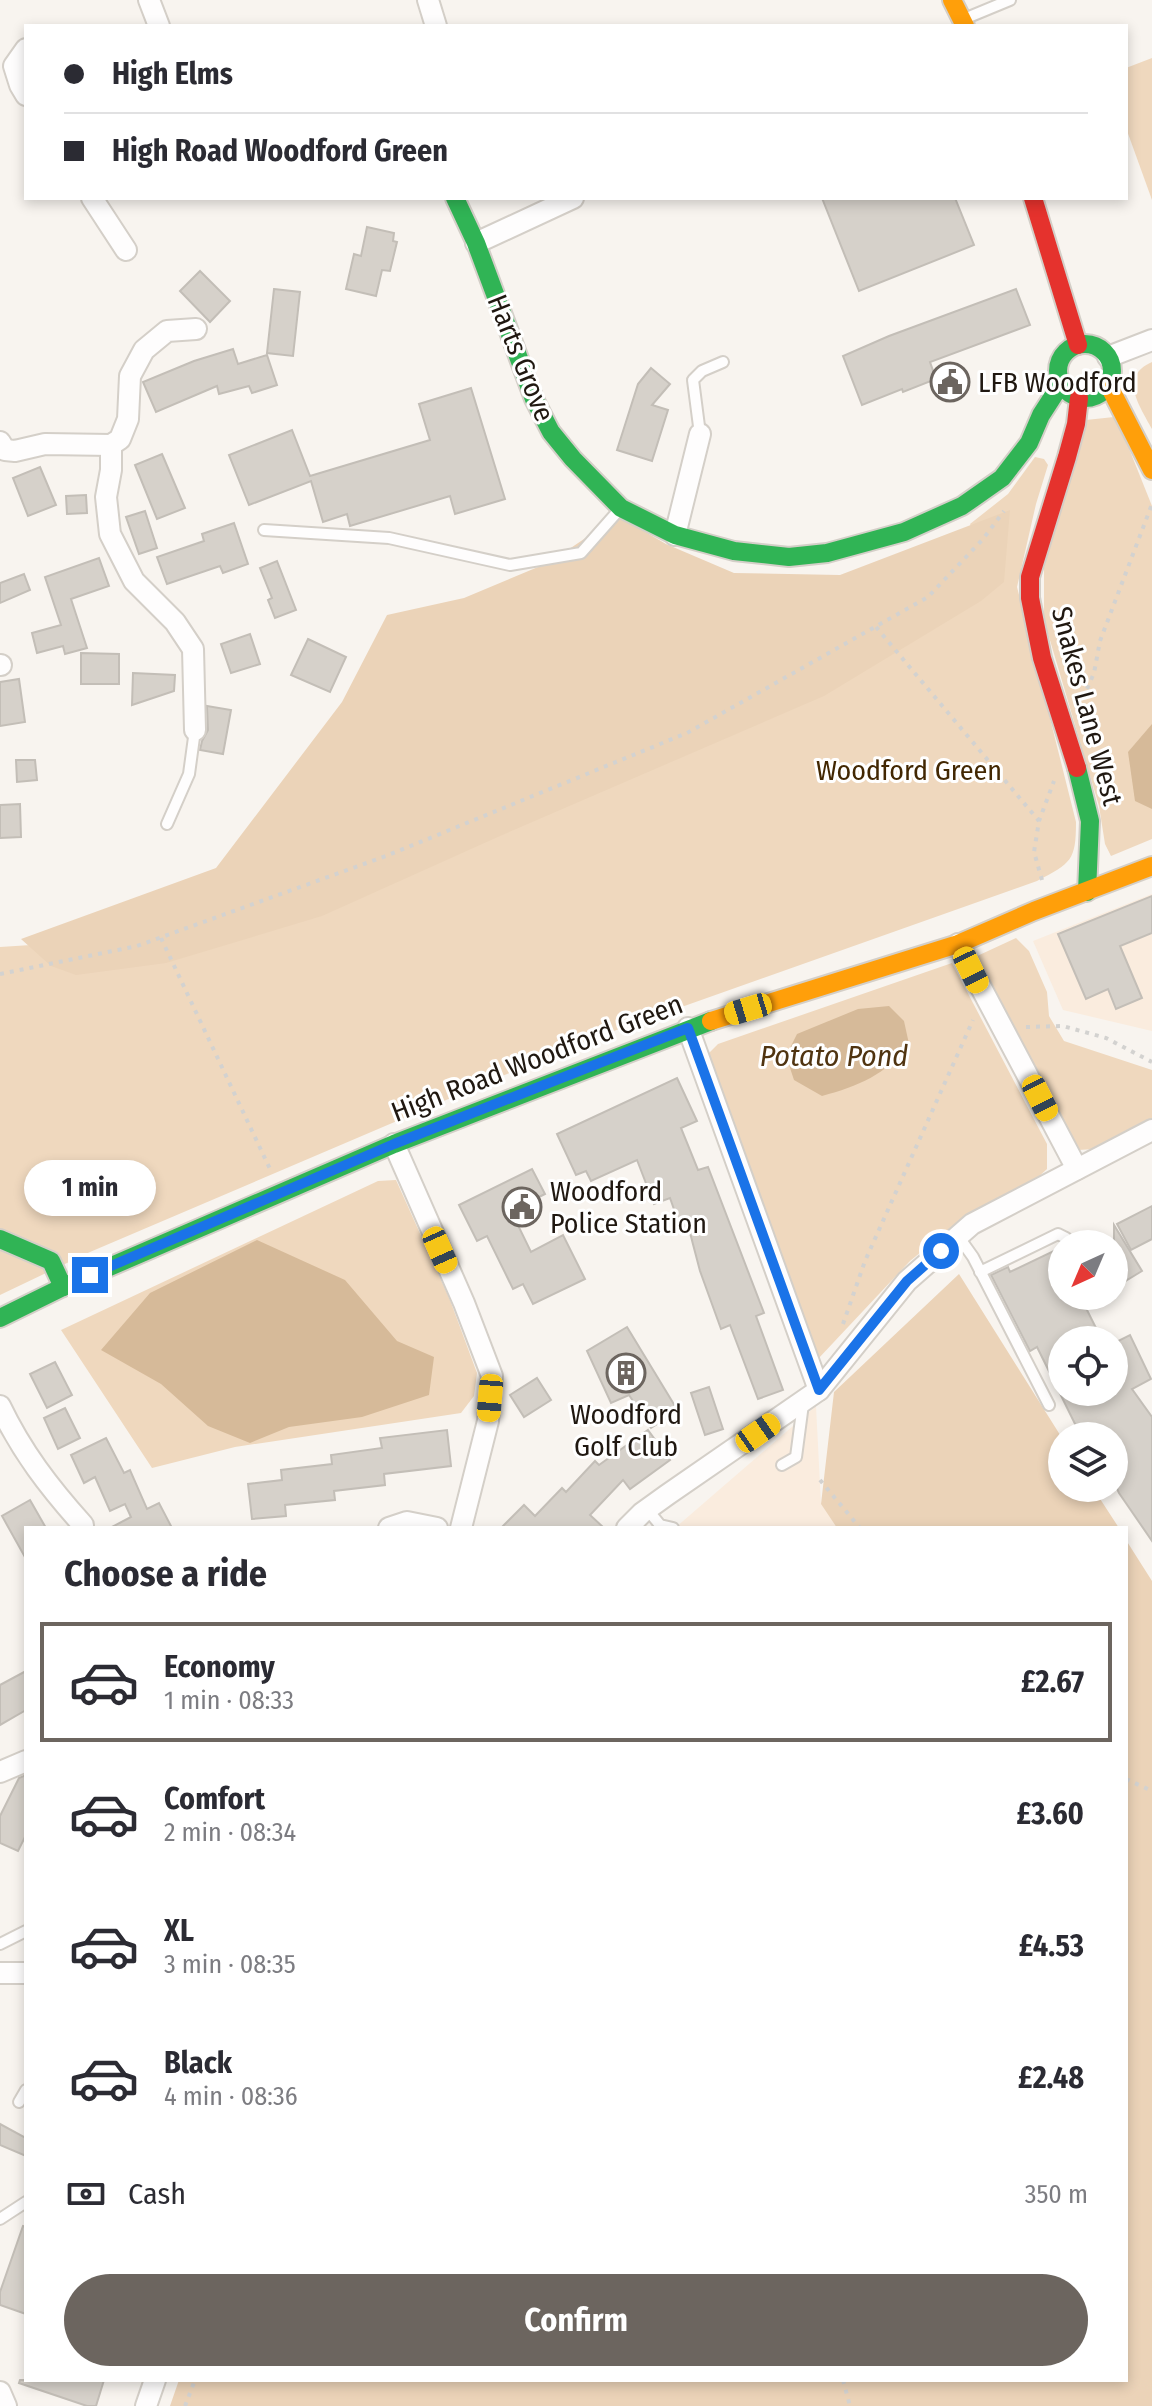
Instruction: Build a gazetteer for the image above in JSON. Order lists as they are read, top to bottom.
{
  "streets": {
    "street": ["Harts Grove", "Snakes Lane West", "High Road Woodford Green"]
  },
  "crossings": [
    ["Harts Grove", "Snakes Lane West"],
    ["Snakes Lane West", "High Road Woodford Green"]
  ],
  "water": ["Potato Pond"],
  "parks": ["Woodford Green"],
  "places": {
    "public building": ["LFB Woodford", "Woodford Police Station"],
    "building": ["Woodford Golf Club"]
  },
  "north": "bottom left",
  "page": {
    "banner": ["High Elms", "High Road Woodford Green"],
    "bubble": "1 min",
    "heading": "Choose a ride",
    "list": [
      {
        "name": "Economy",
        "note": "1 min · 08:33",
        "value": "£2.67"
      },
      {
        "name": "Comfort",
        "note": "2 min · 08:34",
        "value": "£3.60"
      },
      {
        "name": "XL",
        "note": "3 min · 08:35",
        "value": "£4.53"
      },
      {
        "name": "Black",
        "note": "4 min · 08:36",
        "value": "£2.48"
      }
    ],
    "pay": ["Cash", "350 m"],
    "buttons": "Confirm"
  }
}
